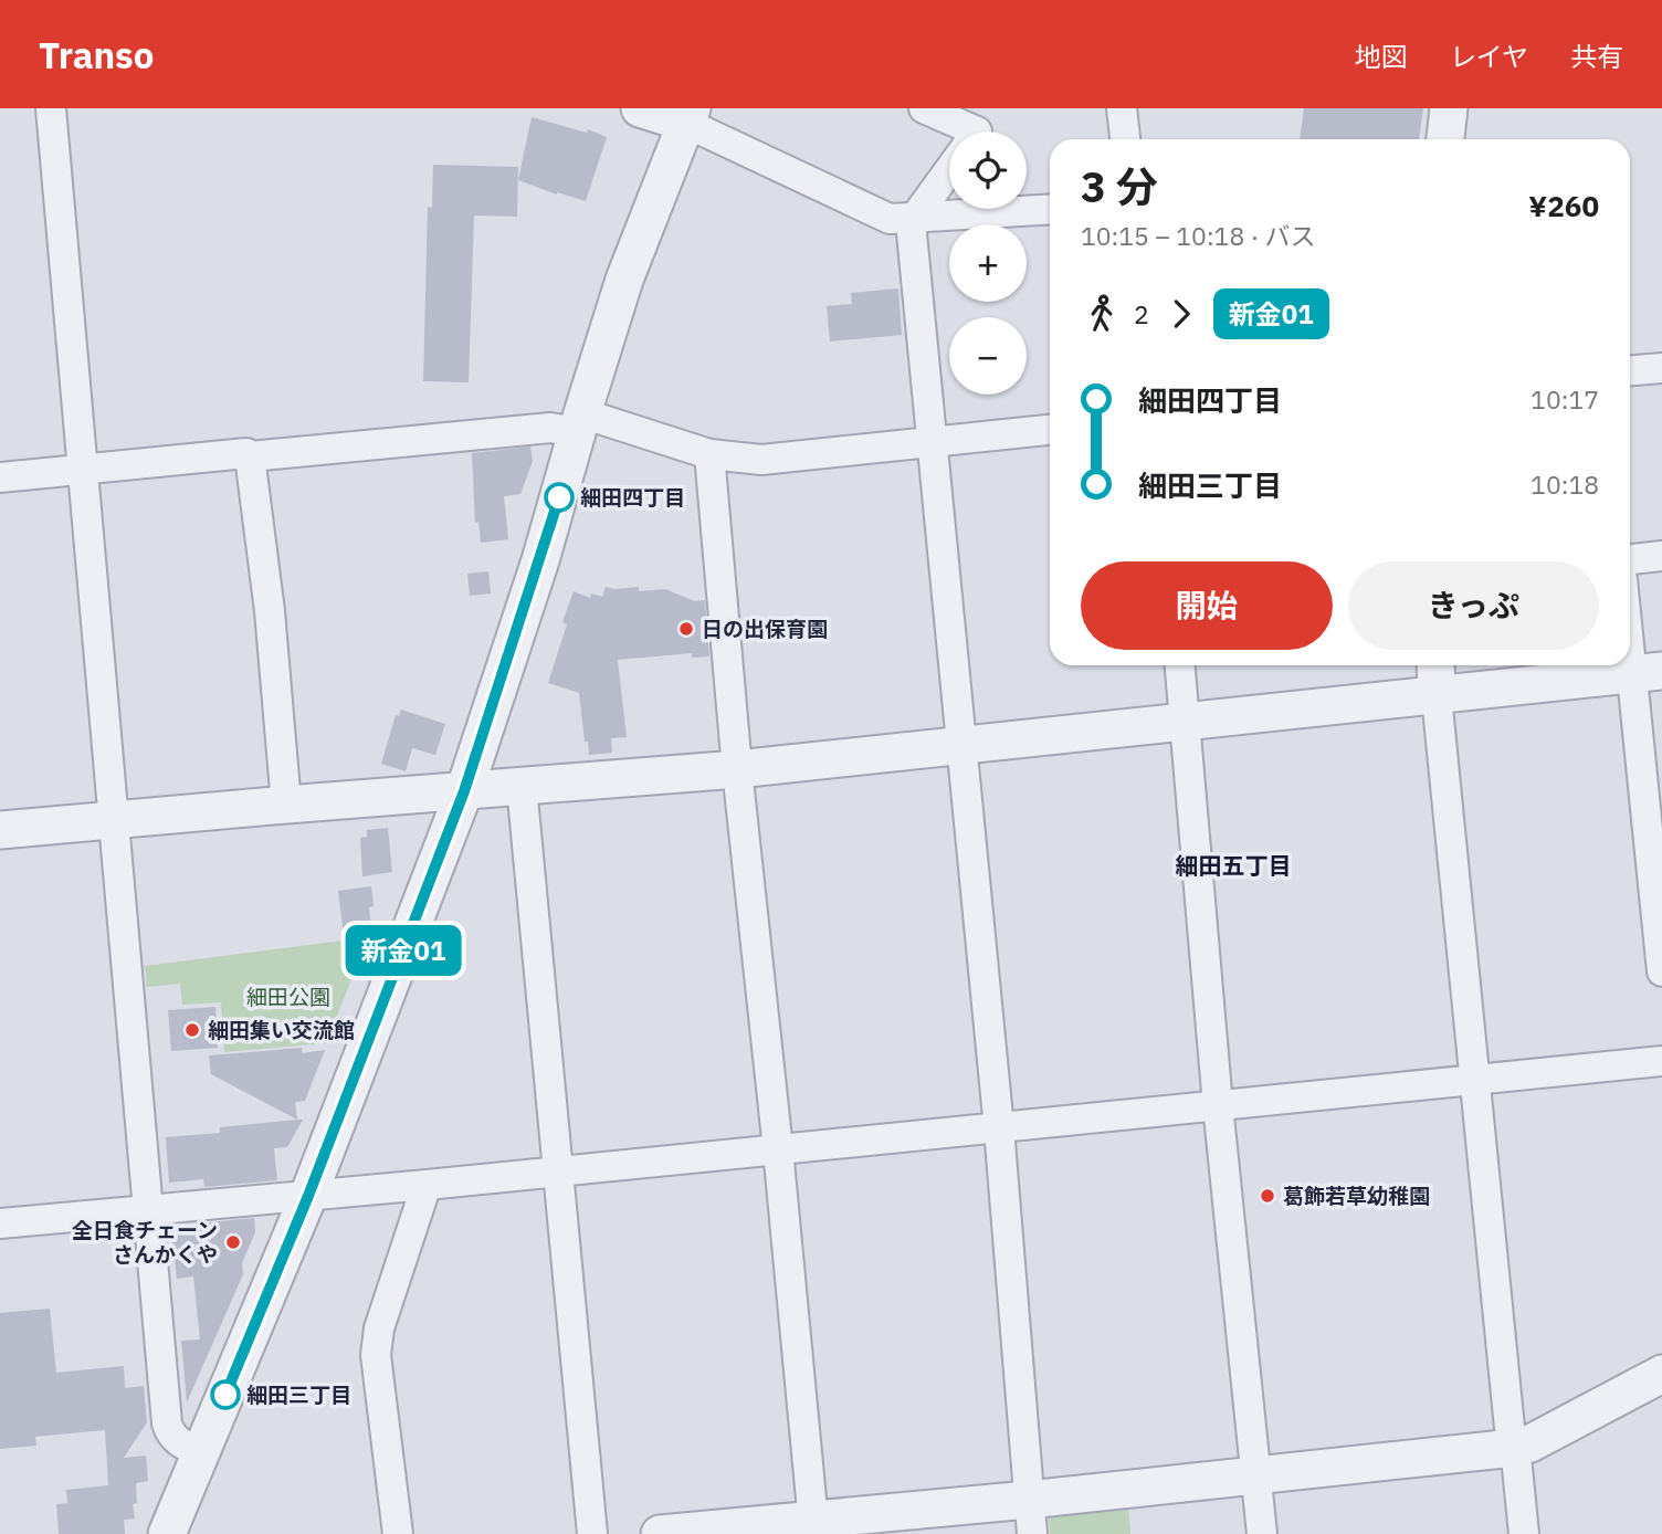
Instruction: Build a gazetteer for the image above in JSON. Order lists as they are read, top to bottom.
{
  "districts": ["細田五丁目"],
  "parks": ["細田公園"],
  "places": [
    "細田四丁目",
    "日の出保育園",
    "細田集い交流館",
    "葛飾若草幼稚園",
    "全日食チェーン さんかくや",
    "細田三丁目"
  ],
  "lines": ["bus line 新金01"],
  "page": {
    "header": "Transo",
    "nav": ["地図", "レイヤ", "共有"],
    "on_map": "新金01",
    "map_buttons": ["+", "−"],
    "heading": ["3 分", "10:15 – 10:18 · バス", "¥260"],
    "legs": ["2", "新金01"],
    "list": [
      {
        "name": "細田四丁目",
        "value": "10:17"
      },
      {
        "name": "細田三丁目",
        "value": "10:18"
      }
    ],
    "buttons": ["開始", "きっぷ"]
  }
}
